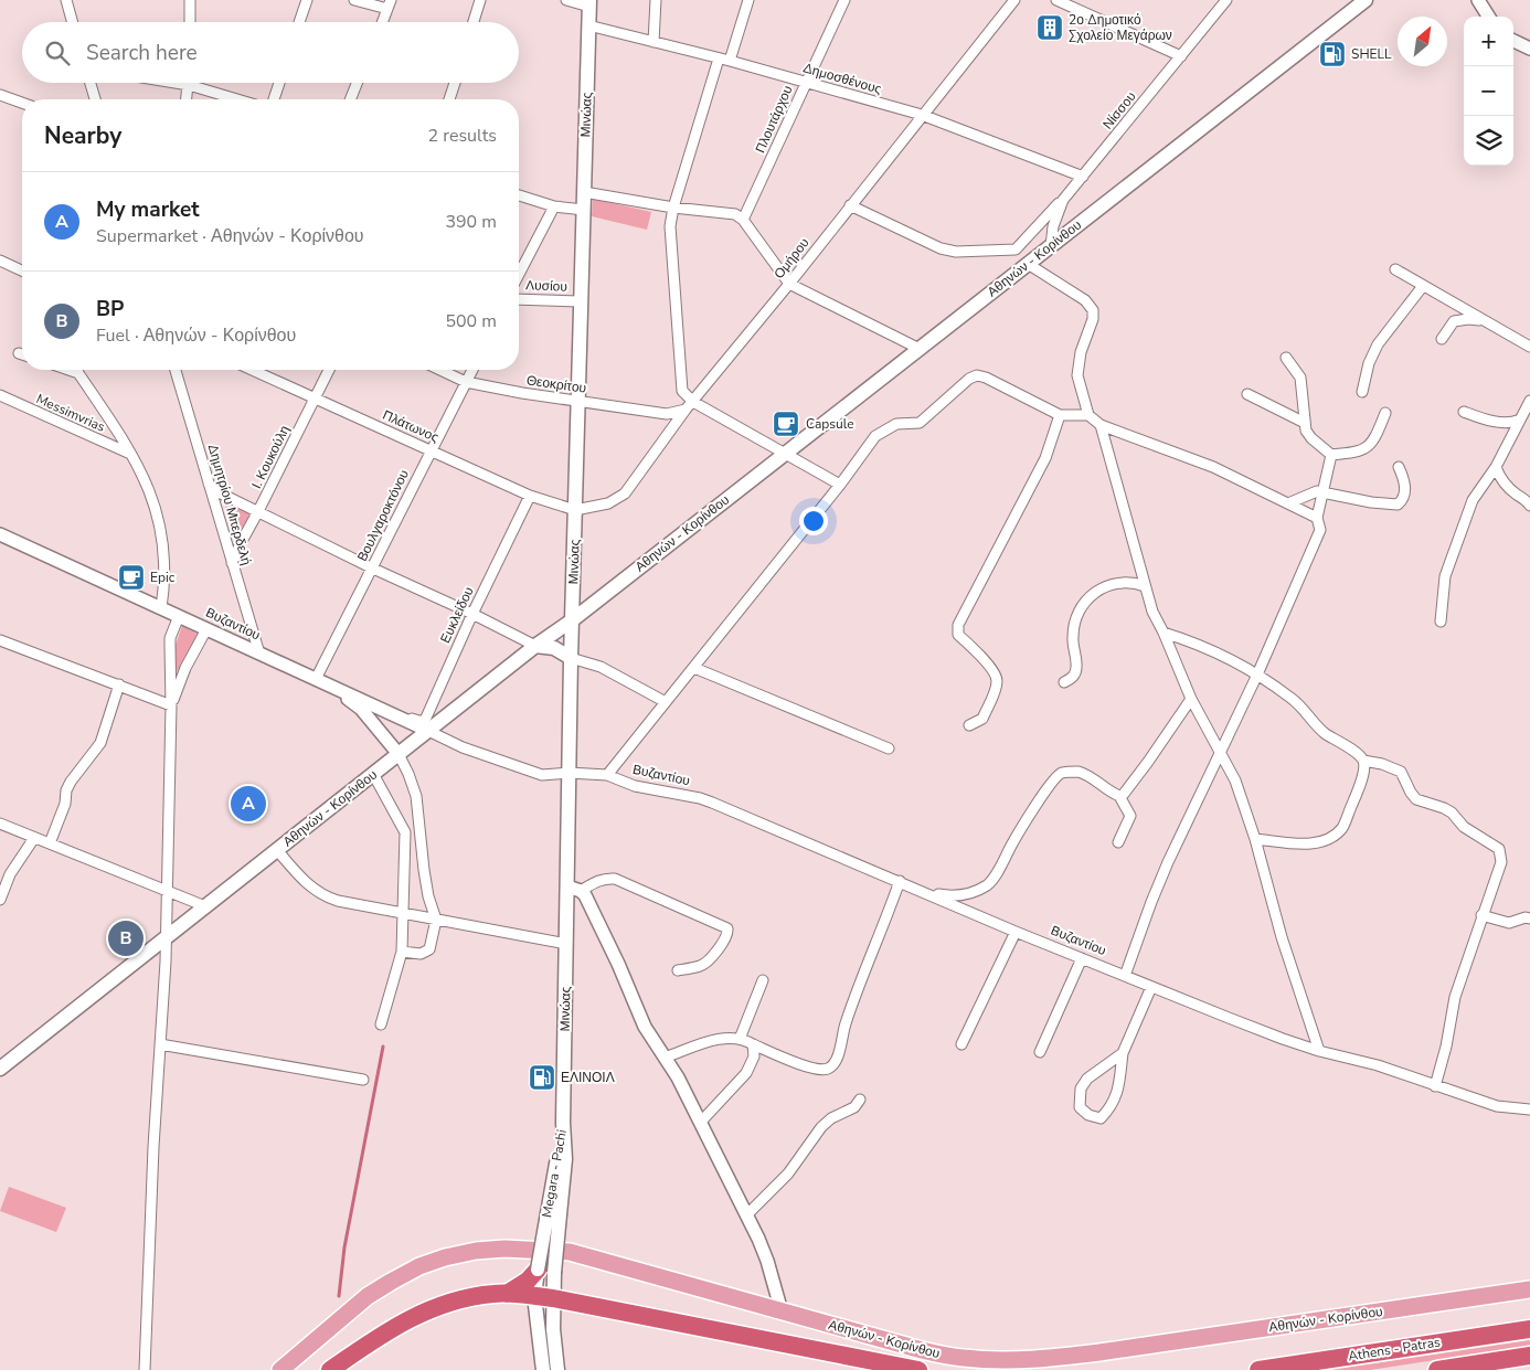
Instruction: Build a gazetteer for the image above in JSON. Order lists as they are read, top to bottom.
{
  "streets": {
    "highway": ["Athens - Patras"],
    "main road": ["Μινώας", "Αθηνών - Κορίνθου", "Megara - Pachi"],
    "street": [
      "Δημοσθένους",
      "Νίσσου",
      "Πλουτάρχου",
      "Ομήρου",
      "Λυσίου",
      "Θεοκρίτου",
      "Messimvrias",
      "Πλάτωνος",
      "Ι. Κουκούλη",
      "Δημητρίου Μπερδελή",
      "Βουλγαροκτόνου",
      "Ευκλείδου",
      "Βυζαντίου"
    ]
  },
  "crossings": [
    ["Δημοσθένους", "Νίσσου"],
    ["Δημοσθένους", "Μινώας"],
    ["Δημοσθένους", "Πλουτάρχου"],
    ["Δημοσθένους", "Ομήρου"],
    ["Νίσσου", "Αθηνών - Κορίνθου"],
    ["Μινώας", "Ομήρου"],
    ["Μινώας", "Αθηνών - Κορίνθου"],
    ["Μινώας", "Λυσίου"],
    ["Μινώας", "Θεοκρίτου"],
    ["Μινώας", "Πλάτωνος"],
    ["Μινώας", "Βυζαντίου"],
    ["Μινώας", "Megara - Pachi"],
    ["Ομήρου", "Θεοκρίτου"],
    ["Ομήρου", "Πλάτωνος"],
    ["Αθηνών - Κορίνθου", "Βυζαντίου"],
    ["Θεοκρίτου", "Βουλγαροκτόνου"],
    ["Πλάτωνος", "Ι. Κουκούλη"],
    ["Πλάτωνος", "Βουλγαροκτόνου"],
    ["Πλάτωνος", "Ευκλείδου"],
    ["Ι. Κουκούλη", "Δημητρίου Μπερδελή"],
    ["Δημητρίου Μπερδελή", "Βυζαντίου"],
    ["Βουλγαροκτόνου", "Βυζαντίου"],
    ["Ευκλείδου", "Βυζαντίου"]
  ],
  "places": {
    "building": ["2ο Δημοτικό Σχολείο Μεγάρων"],
    "fuel station": ["SHELL", "ΕΛΙΝΟΙΛ"],
    "cafe": ["Capsule", "Epic"]
  },
  "north": "top right",
  "page": {
    "map_buttons": ["+", "−"],
    "search": "Search here",
    "heading": ["Nearby", "2 results"],
    "list": [
      {
        "mark": "A",
        "name": "My market",
        "note": "Supermarket · Αθηνών - Κορίνθου",
        "value": "390 m"
      },
      {
        "mark": "B",
        "name": "BP",
        "note": "Fuel · Αθηνών - Κορίνθου",
        "value": "500 m"
      }
    ],
    "pins": ["A", "B"]
  }
}
